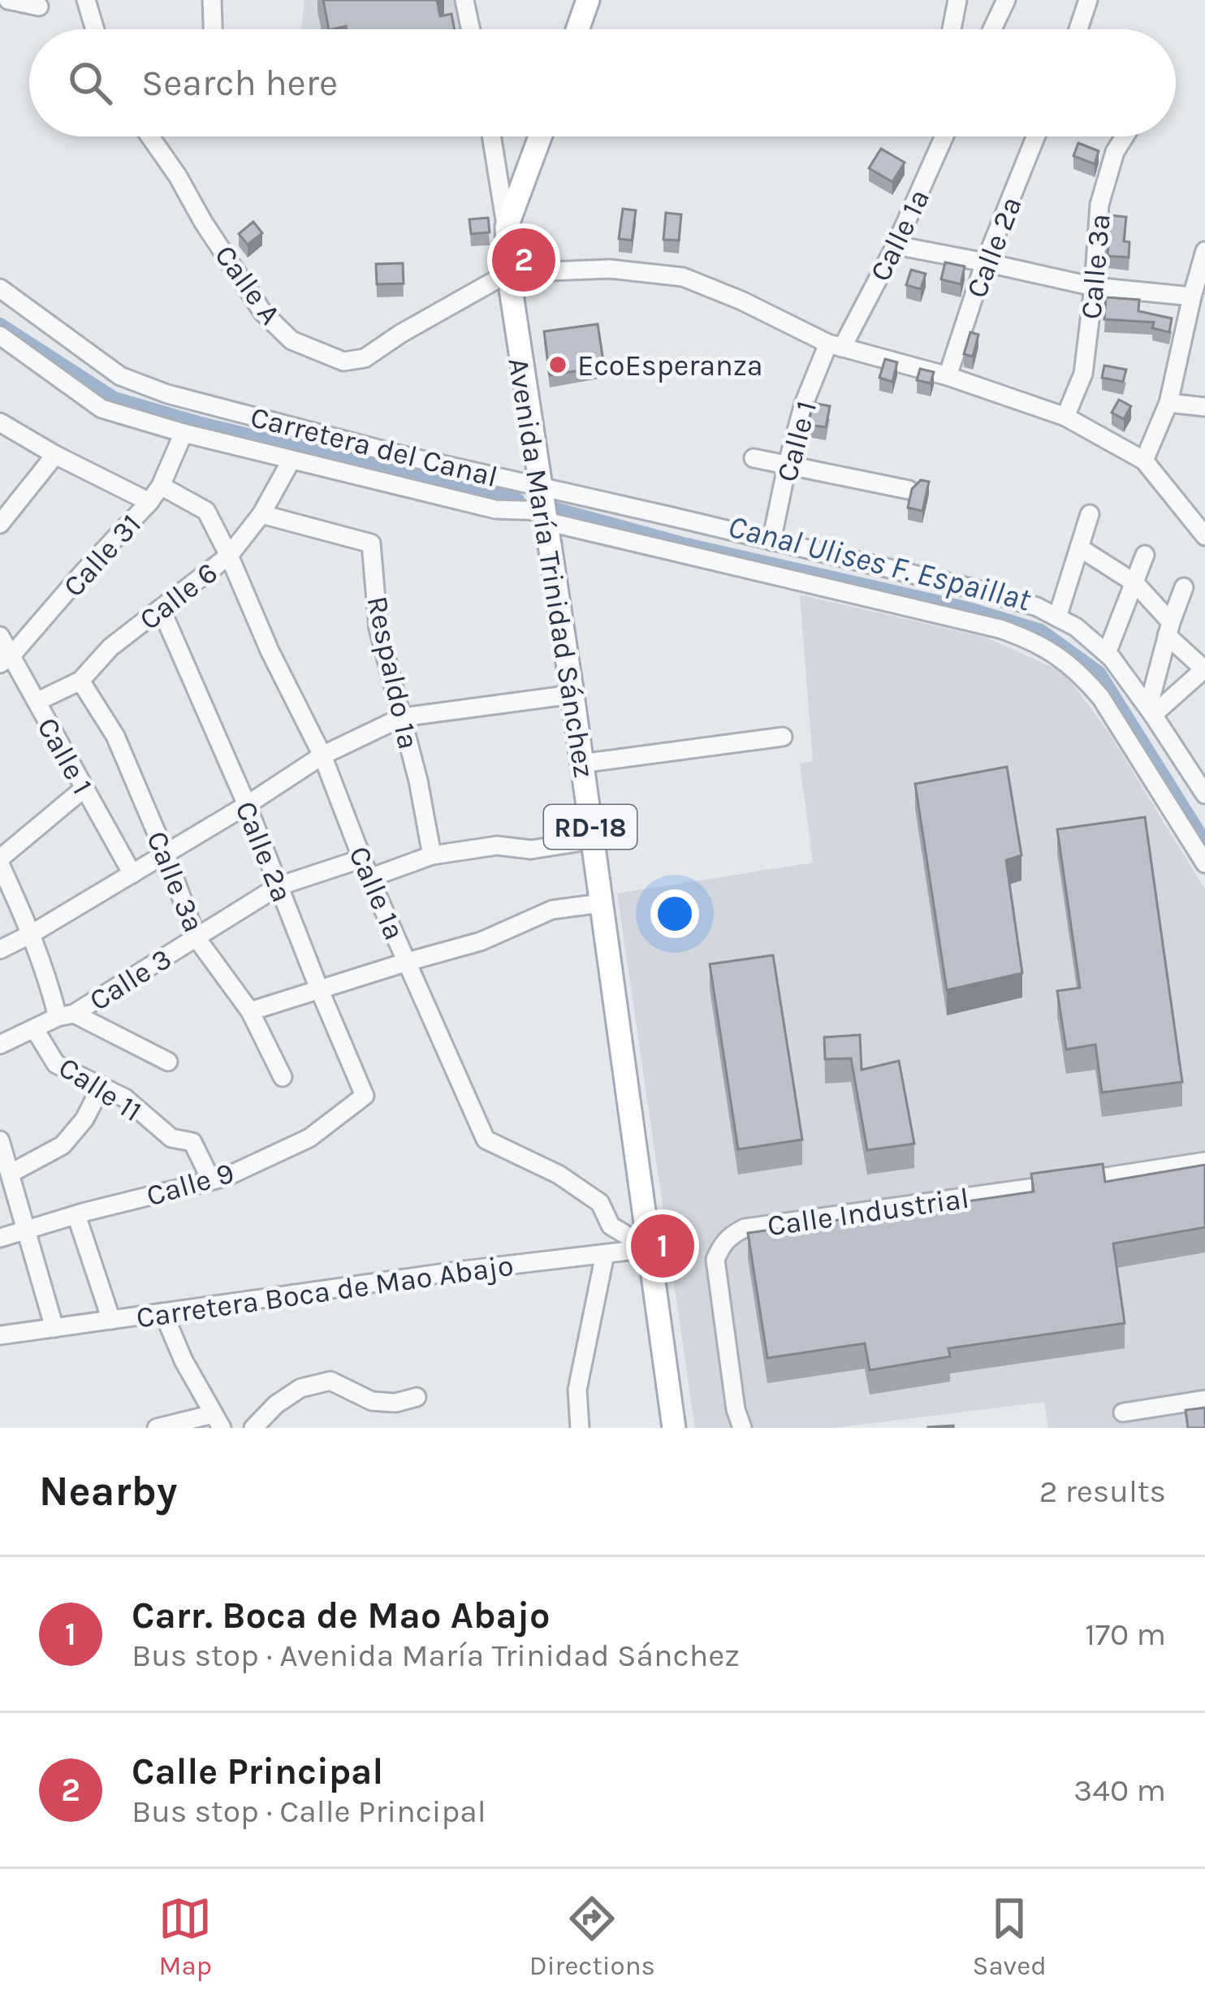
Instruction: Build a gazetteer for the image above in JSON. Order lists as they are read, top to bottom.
{
  "streets": {
    "main road": ["Avenida María Trinidad Sánchez", "RD-18"],
    "street": [
      "Calle 1ª",
      "Calle 2ª",
      "Calle 3ª",
      "Calle A",
      "Calle 1",
      "Carretera del Canal",
      "Calle 31",
      "Calle 6",
      "Respaldo 1ª",
      "Calle 3",
      "Calle 11",
      "Calle 9",
      "Calle Industrial",
      "Carretera Boca de Mao Abajo"
    ]
  },
  "crossings": [
    ["Calle 1ª", "Calle 1"],
    ["Calle 1ª", "Calle 31"],
    ["Calle 1ª", "Avenida María Trinidad Sánchez"],
    ["Calle 1ª", "Calle 6"],
    ["Calle 1ª", "Calle 3"],
    ["Calle 1ª", "Carretera Boca de Mao Abajo"],
    ["Calle 2ª", "Calle 6"],
    ["Calle 2ª", "Calle 3"],
    ["Calle 2ª", "Calle 9"],
    ["Calle 3ª", "Calle 6"],
    ["Calle 3ª", "Calle 3"],
    ["Calle A", "Avenida María Trinidad Sánchez"],
    ["Calle 1", "Carretera del Canal"],
    ["Calle 1", "Calle 31"],
    ["Calle 1", "Calle 6"],
    ["Carretera del Canal", "Calle 31"],
    ["Carretera del Canal", "Avenida María Trinidad Sánchez"],
    ["Carretera del Canal", "Calle 6"],
    ["Avenida María Trinidad Sánchez", "Carretera Boca de Mao Abajo"],
    ["Calle 6", "Respaldo 1ª"],
    ["Calle 3", "Calle 11"],
    ["Calle 11", "Calle 9"]
  ],
  "water": ["Canal Ulises F. Espaillat"],
  "places": ["EcoEsperanza"],
  "page": {
    "search": "Search here",
    "pins": ["2", "1"],
    "heading": ["Nearby", "2 results"],
    "list": [
      {
        "mark": "1",
        "name": "Carr. Boca de Mao Abajo",
        "note": "Bus stop · Avenida María Trinidad Sánchez",
        "value": "170 m"
      },
      {
        "mark": "2",
        "name": "Calle Principal",
        "note": "Bus stop · Calle Principal",
        "value": "340 m"
      }
    ],
    "nav": ["Map", "Directions", "Saved"]
  }
}
